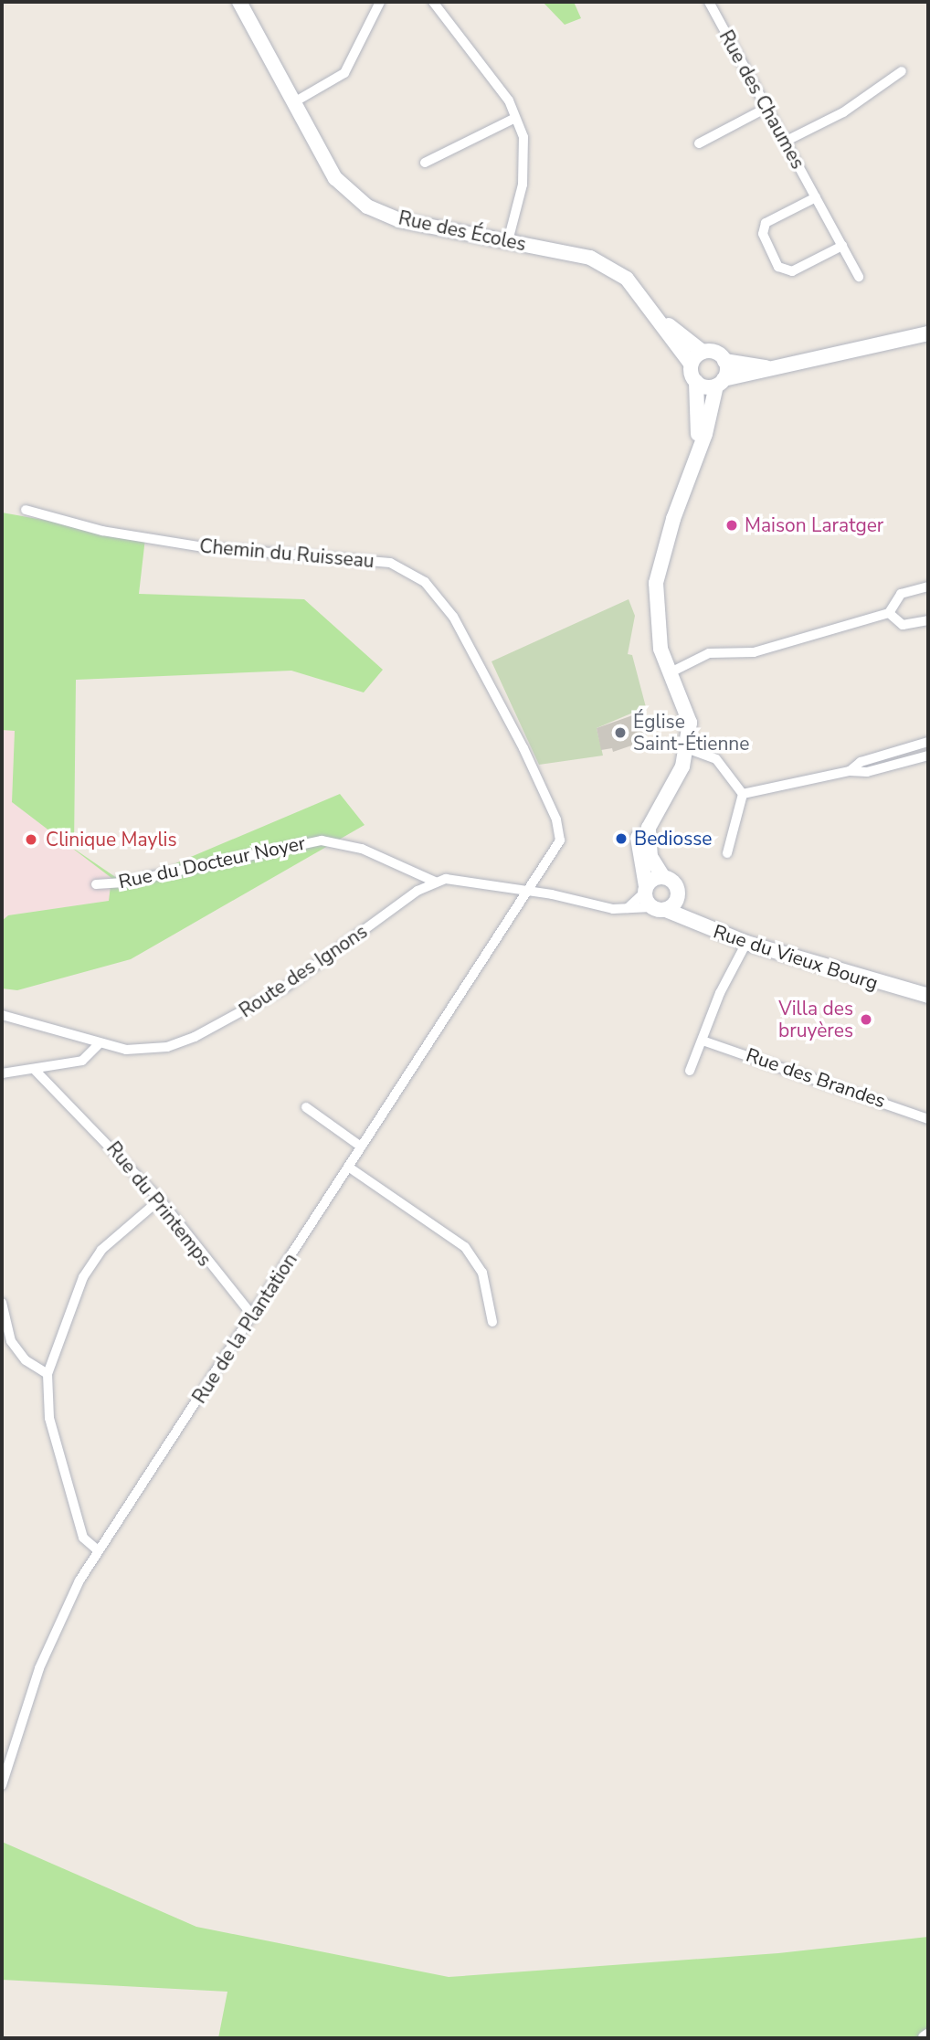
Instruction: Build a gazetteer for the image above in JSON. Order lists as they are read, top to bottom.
{
  "streets": {
    "street": [
      "Rue des Chaumes",
      "Rue des Écoles",
      "Chemin du Ruisseau",
      "Rue du Docteur Noyer",
      "Rue du Vieux Bourg",
      "Route des Ignons",
      "Rue des Brandes",
      "Rue du Printemps",
      "Rue de la Plantation"
    ]
  },
  "crossings": [
    ["Chemin du Ruisseau", "Rue du Vieux Bourg"],
    ["Chemin du Ruisseau", "Rue de la Plantation"],
    ["Rue du Docteur Noyer", "Route des Ignons"],
    ["Rue du Vieux Bourg", "Rue de la Plantation"],
    ["Rue du Printemps", "Rue de la Plantation"]
  ],
  "places": [
    "Maison Laratger",
    "Église Saint-Étienne",
    "Bediosse",
    "Clinique Maylis",
    "Villa des bruyères"
  ]
}
